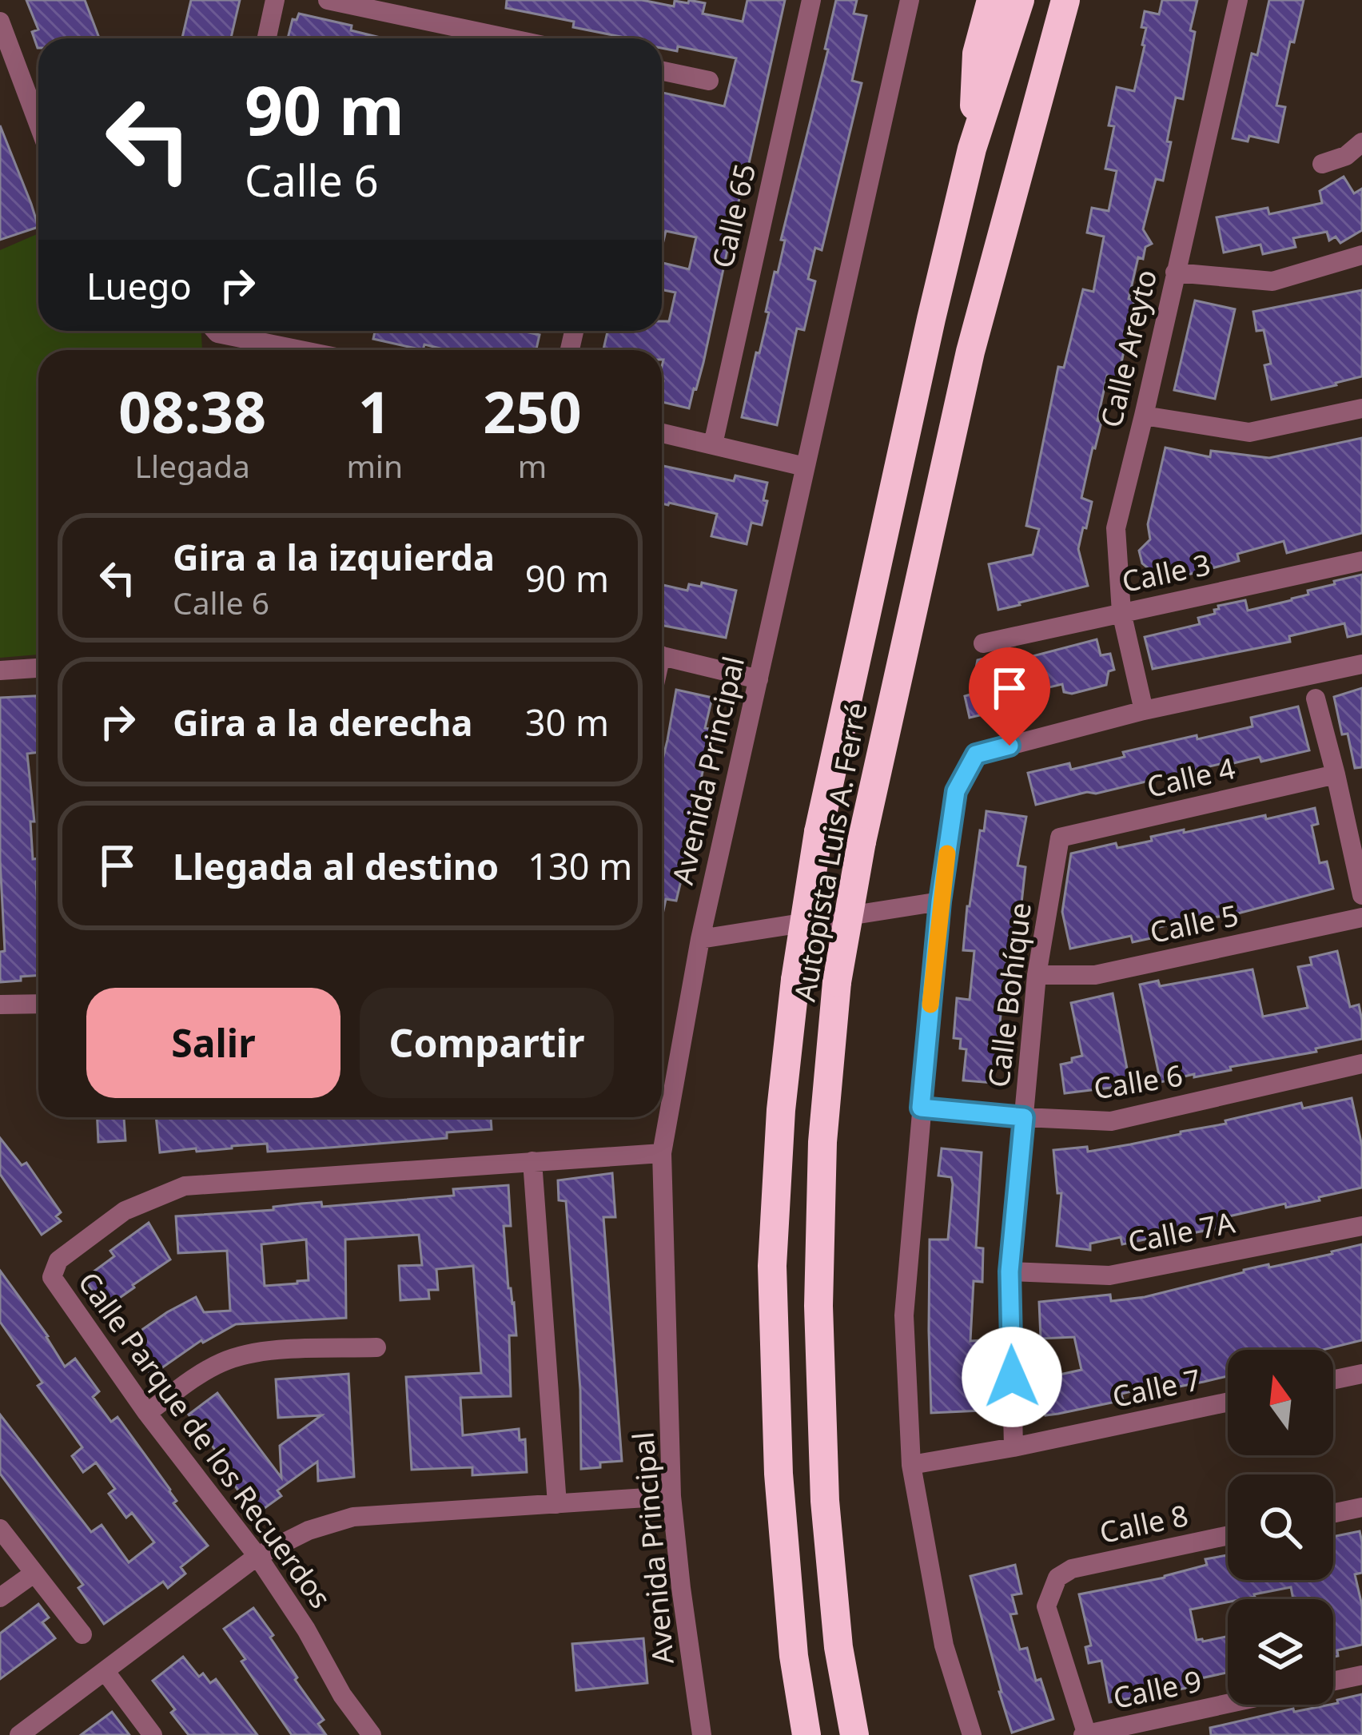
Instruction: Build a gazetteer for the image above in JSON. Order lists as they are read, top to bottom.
{
  "streets": {
    "highway": ["Autopista Luis A. Ferré"],
    "street": [
      "Calle 65",
      "Calle Areyto",
      "Calle 3",
      "Avenida Principal",
      "Calle 4",
      "Calle 5",
      "Calle Bohíque",
      "Calle 6",
      "Calle 7A",
      "Calle 7",
      "Calle Parque de los Recuerdos",
      "Calle 8",
      "Calle 9"
    ]
  },
  "crossings": [
    ["Calle Areyto", "Calle 3"],
    ["Calle 4", "Calle Bohíque"],
    ["Calle 5", "Calle Bohíque"],
    ["Calle Bohíque", "Calle 6"],
    ["Calle Bohíque", "Calle 7A"],
    ["Calle Bohíque", "Calle 7"],
    ["Calle 8", "Calle 9"]
  ],
  "north": "top",
  "page": {
    "turn": ["90 m", "Calle 6"],
    "then": "Luego",
    "eta": [
      "08:38",
      "Llegada",
      "1",
      "min",
      "250",
      "m"
    ],
    "list": [
      {
        "name": "Gira a la izquierda",
        "note": "Calle 6",
        "value": "90 m"
      },
      {
        "name": "Gira a la derecha",
        "value": "30 m"
      },
      {
        "name": "Llegada al destino",
        "value": "130 m"
      }
    ],
    "buttons": ["Salir", "Compartir"]
  }
}
